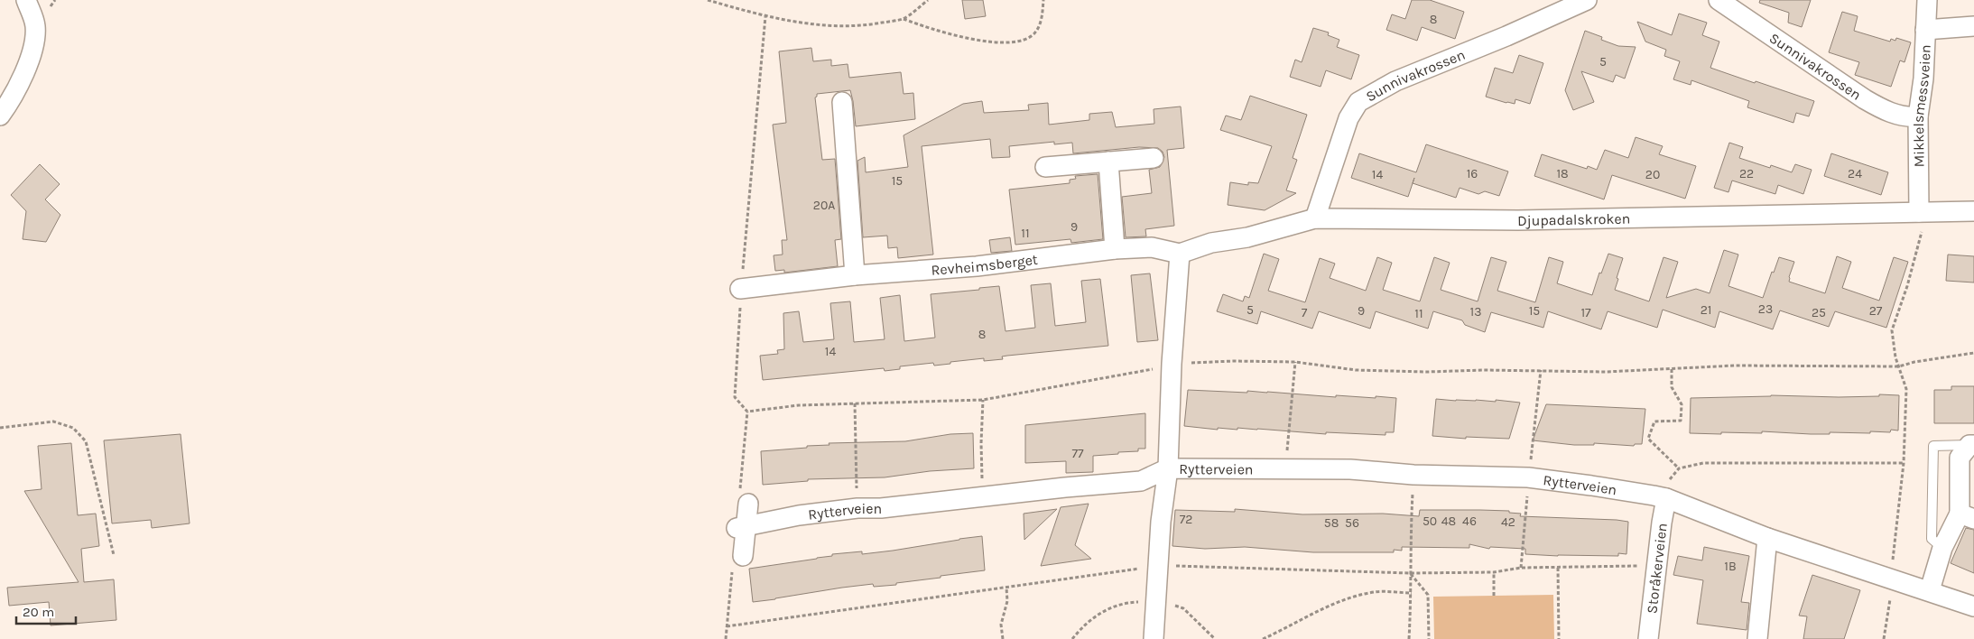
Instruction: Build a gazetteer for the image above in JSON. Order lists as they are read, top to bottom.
{
  "streets": {
    "street": [
      "Sunnivakrossen",
      "Mikkelsmessveien",
      "Djupadalskroken",
      "Revheimsberget",
      "Rytterveien",
      "Storåkerveien"
    ]
  },
  "crossings": [
    ["Sunnivakrossen", "Mikkelsmessveien"],
    ["Sunnivakrossen", "Djupadalskroken"],
    ["Mikkelsmessveien", "Djupadalskroken"],
    ["Djupadalskroken", "Revheimsberget"],
    ["Djupadalskroken", "Rytterveien"],
    ["Revheimsberget", "Rytterveien"],
    ["Rytterveien", "Storåkerveien"]
  ],
  "house_numbers": [
    "8",
    "5",
    "16",
    "18",
    "22",
    "24",
    "14",
    "20",
    "15",
    "20A",
    "9",
    "11",
    "23",
    "5",
    "21",
    "9",
    "15",
    "27",
    "13",
    "7",
    "17",
    "25",
    "11",
    "8",
    "14",
    "77",
    "72",
    "50",
    "48",
    "46",
    "42",
    "58",
    "56",
    "1B"
  ],
  "scale_bar": "20 m"
}
